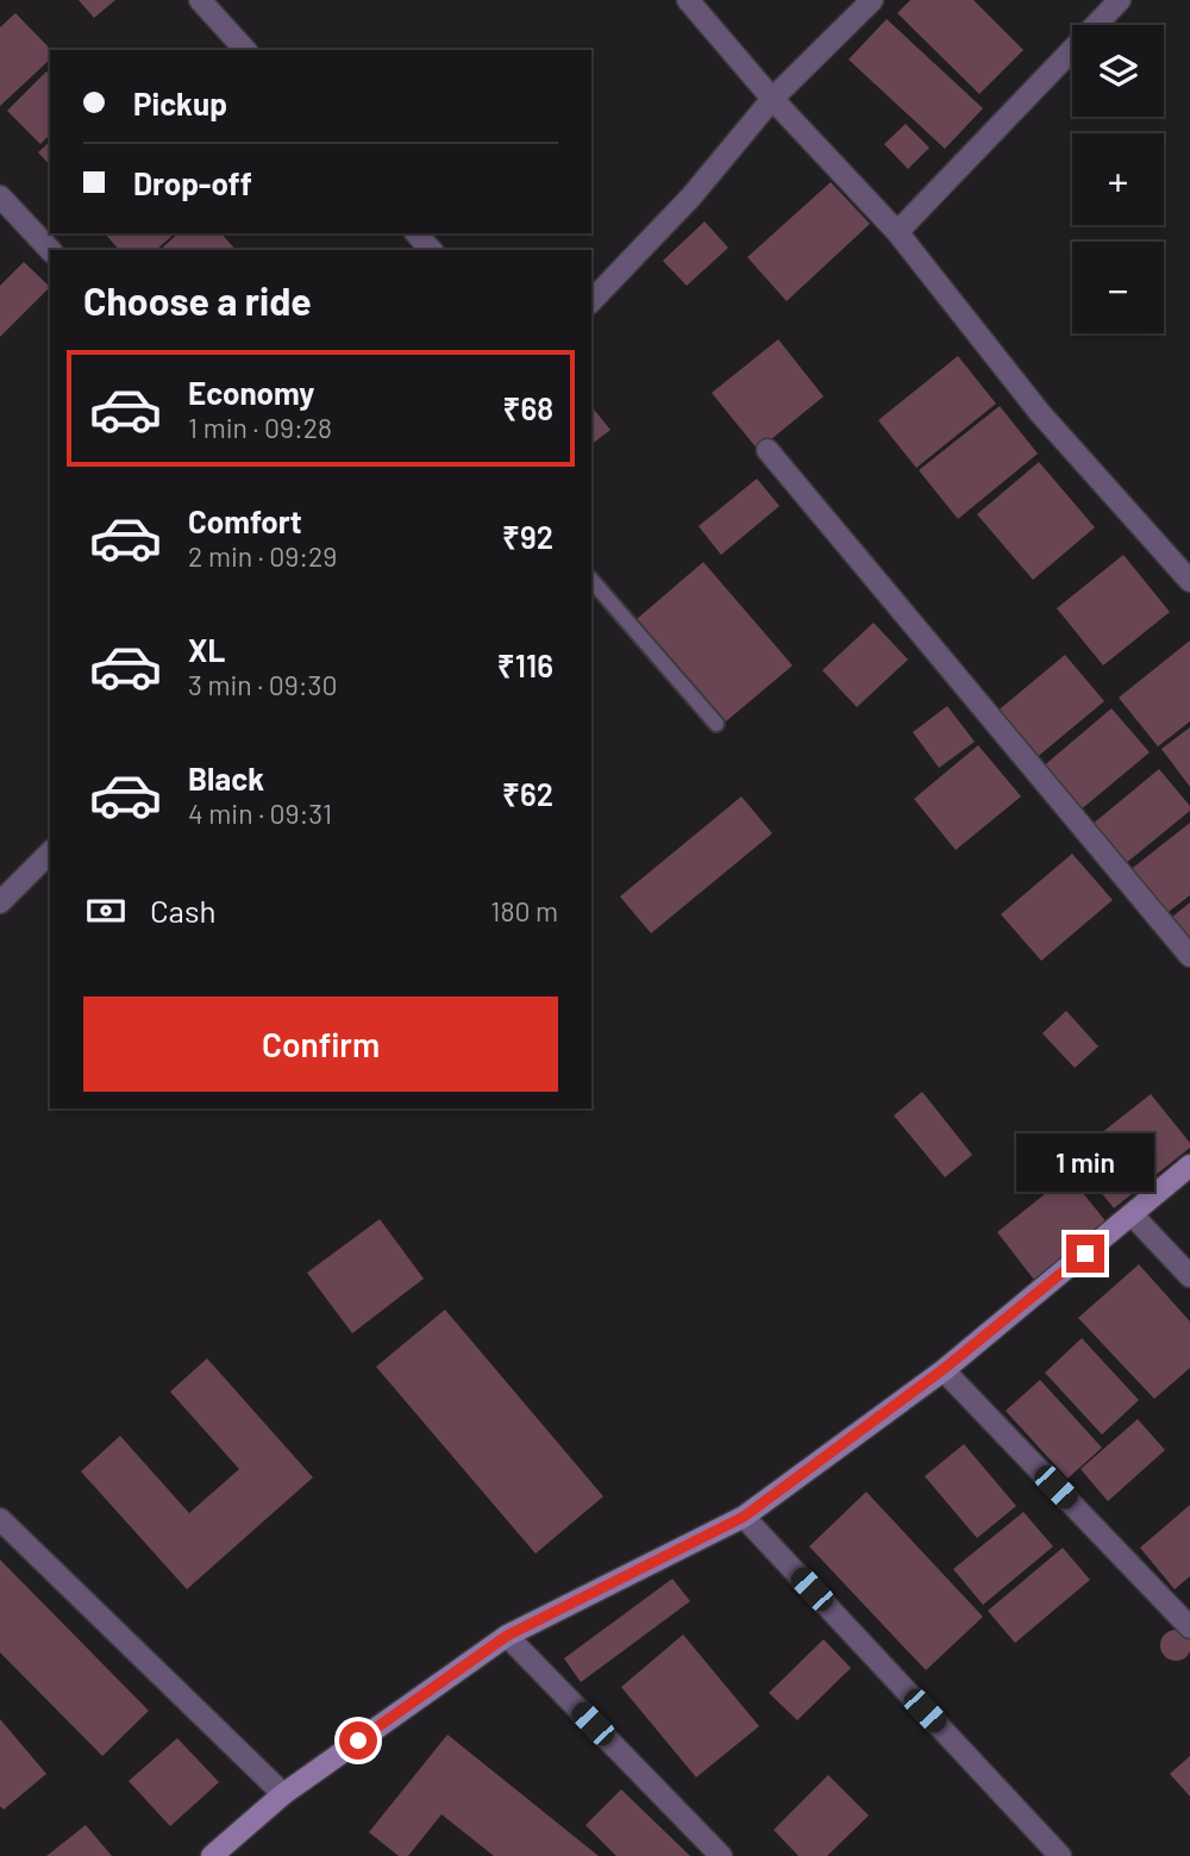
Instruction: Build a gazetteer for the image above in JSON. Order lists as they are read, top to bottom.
{
  "page": {
    "map_buttons": ["+", "−"],
    "banner": ["Pickup", "Drop-off"],
    "heading": "Choose a ride",
    "list": [
      {
        "name": "Economy",
        "note": "1 min · 09:28",
        "value": "₹68"
      },
      {
        "name": "Comfort",
        "note": "2 min · 09:29",
        "value": "₹92"
      },
      {
        "name": "XL",
        "note": "3 min · 09:30",
        "value": "₹116"
      },
      {
        "name": "Black",
        "note": "4 min · 09:31",
        "value": "₹62"
      }
    ],
    "pay": ["Cash", "180 m"],
    "buttons": "Confirm",
    "bubble": "1 min"
  }
}
